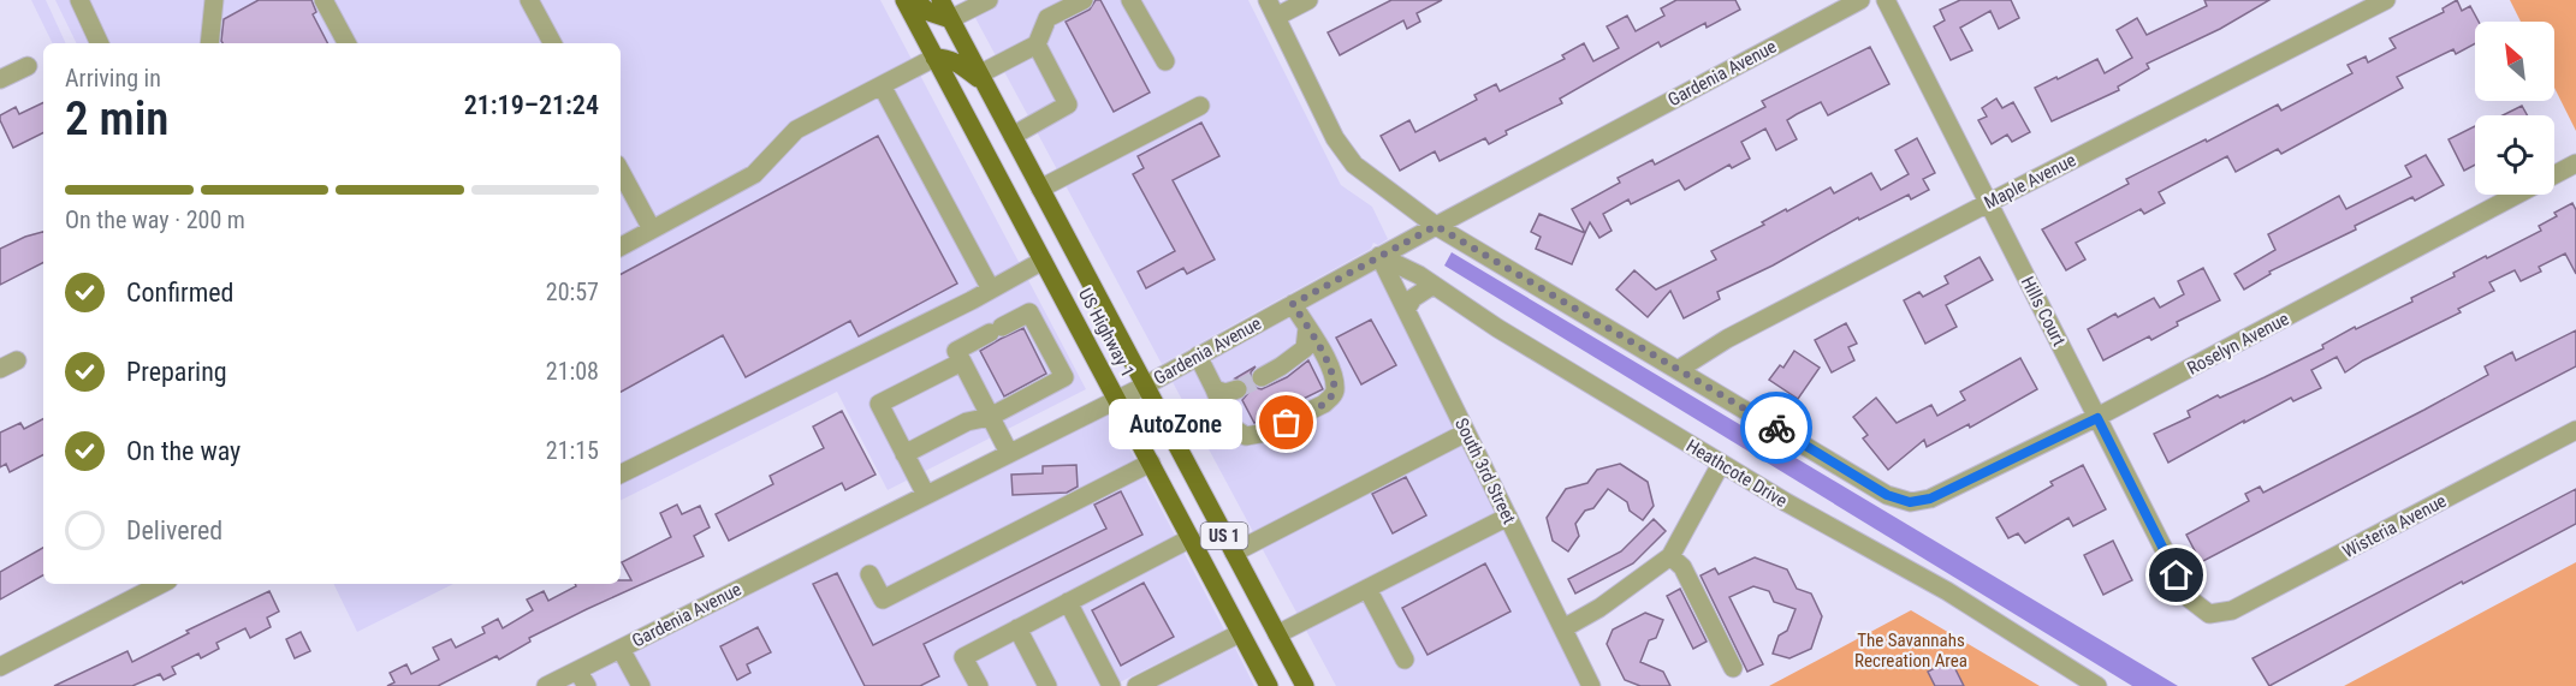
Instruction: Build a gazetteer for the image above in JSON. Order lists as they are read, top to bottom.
{
  "streets": {
    "main road": ["US Highway 1", "US 1"],
    "street": [
      "Gardenia Avenue",
      "Maple Avenue",
      "Hills Court",
      "Roselyn Avenue",
      "South 3rd Street",
      "Heathcote Drive",
      "Wisteria Avenue"
    ]
  },
  "crossings": [
    ["Gardenia Avenue", "US Highway 1"],
    ["Gardenia Avenue", "South 3rd Street"],
    ["Gardenia Avenue", "Heathcote Drive"],
    ["Maple Avenue", "Hills Court"],
    ["Maple Avenue", "Roselyn Avenue"],
    ["Hills Court", "Roselyn Avenue"],
    ["Hills Court", "Wisteria Avenue"],
    ["South 3rd Street", "Heathcote Drive"]
  ],
  "parks": ["The Savannahs Recreation Area"],
  "places": ["AutoZone"],
  "north": "top left",
  "page": {
    "heading": ["2 min", "Arriving in", "21:19–21:24"],
    "bar": "On the way · 200 m",
    "list": [
      ["Confirmed", "20:57"],
      ["Preparing", "21:08"],
      ["On the way", "21:15"],
      "Delivered"
    ],
    "bubble": "AutoZone"
  }
}
